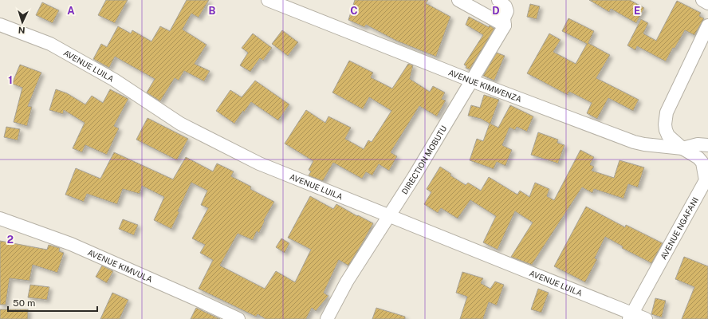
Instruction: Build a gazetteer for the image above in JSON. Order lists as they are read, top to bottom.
{
  "streets": {
    "street": [
      "AVENUE LUILA",
      "AVENUE KIMWENZA",
      "DIRECTION MOBUTU",
      "AVENUE NGAFANI",
      "AVENUE KIMVULA"
    ]
  },
  "crossings": [
    ["AVENUE LUILA", "DIRECTION MOBUTU"],
    ["AVENUE LUILA", "AVENUE NGAFANI"],
    ["AVENUE KIMWENZA", "DIRECTION MOBUTU"],
    ["AVENUE KIMWENZA", "AVENUE NGAFANI"]
  ],
  "scale_bar": "50 m",
  "north": "bottom",
  "grid": {
    "columns": [
      "A",
      "B",
      "C",
      "D",
      "E"
    ],
    "rows": ["1", "2"]
  }
}
